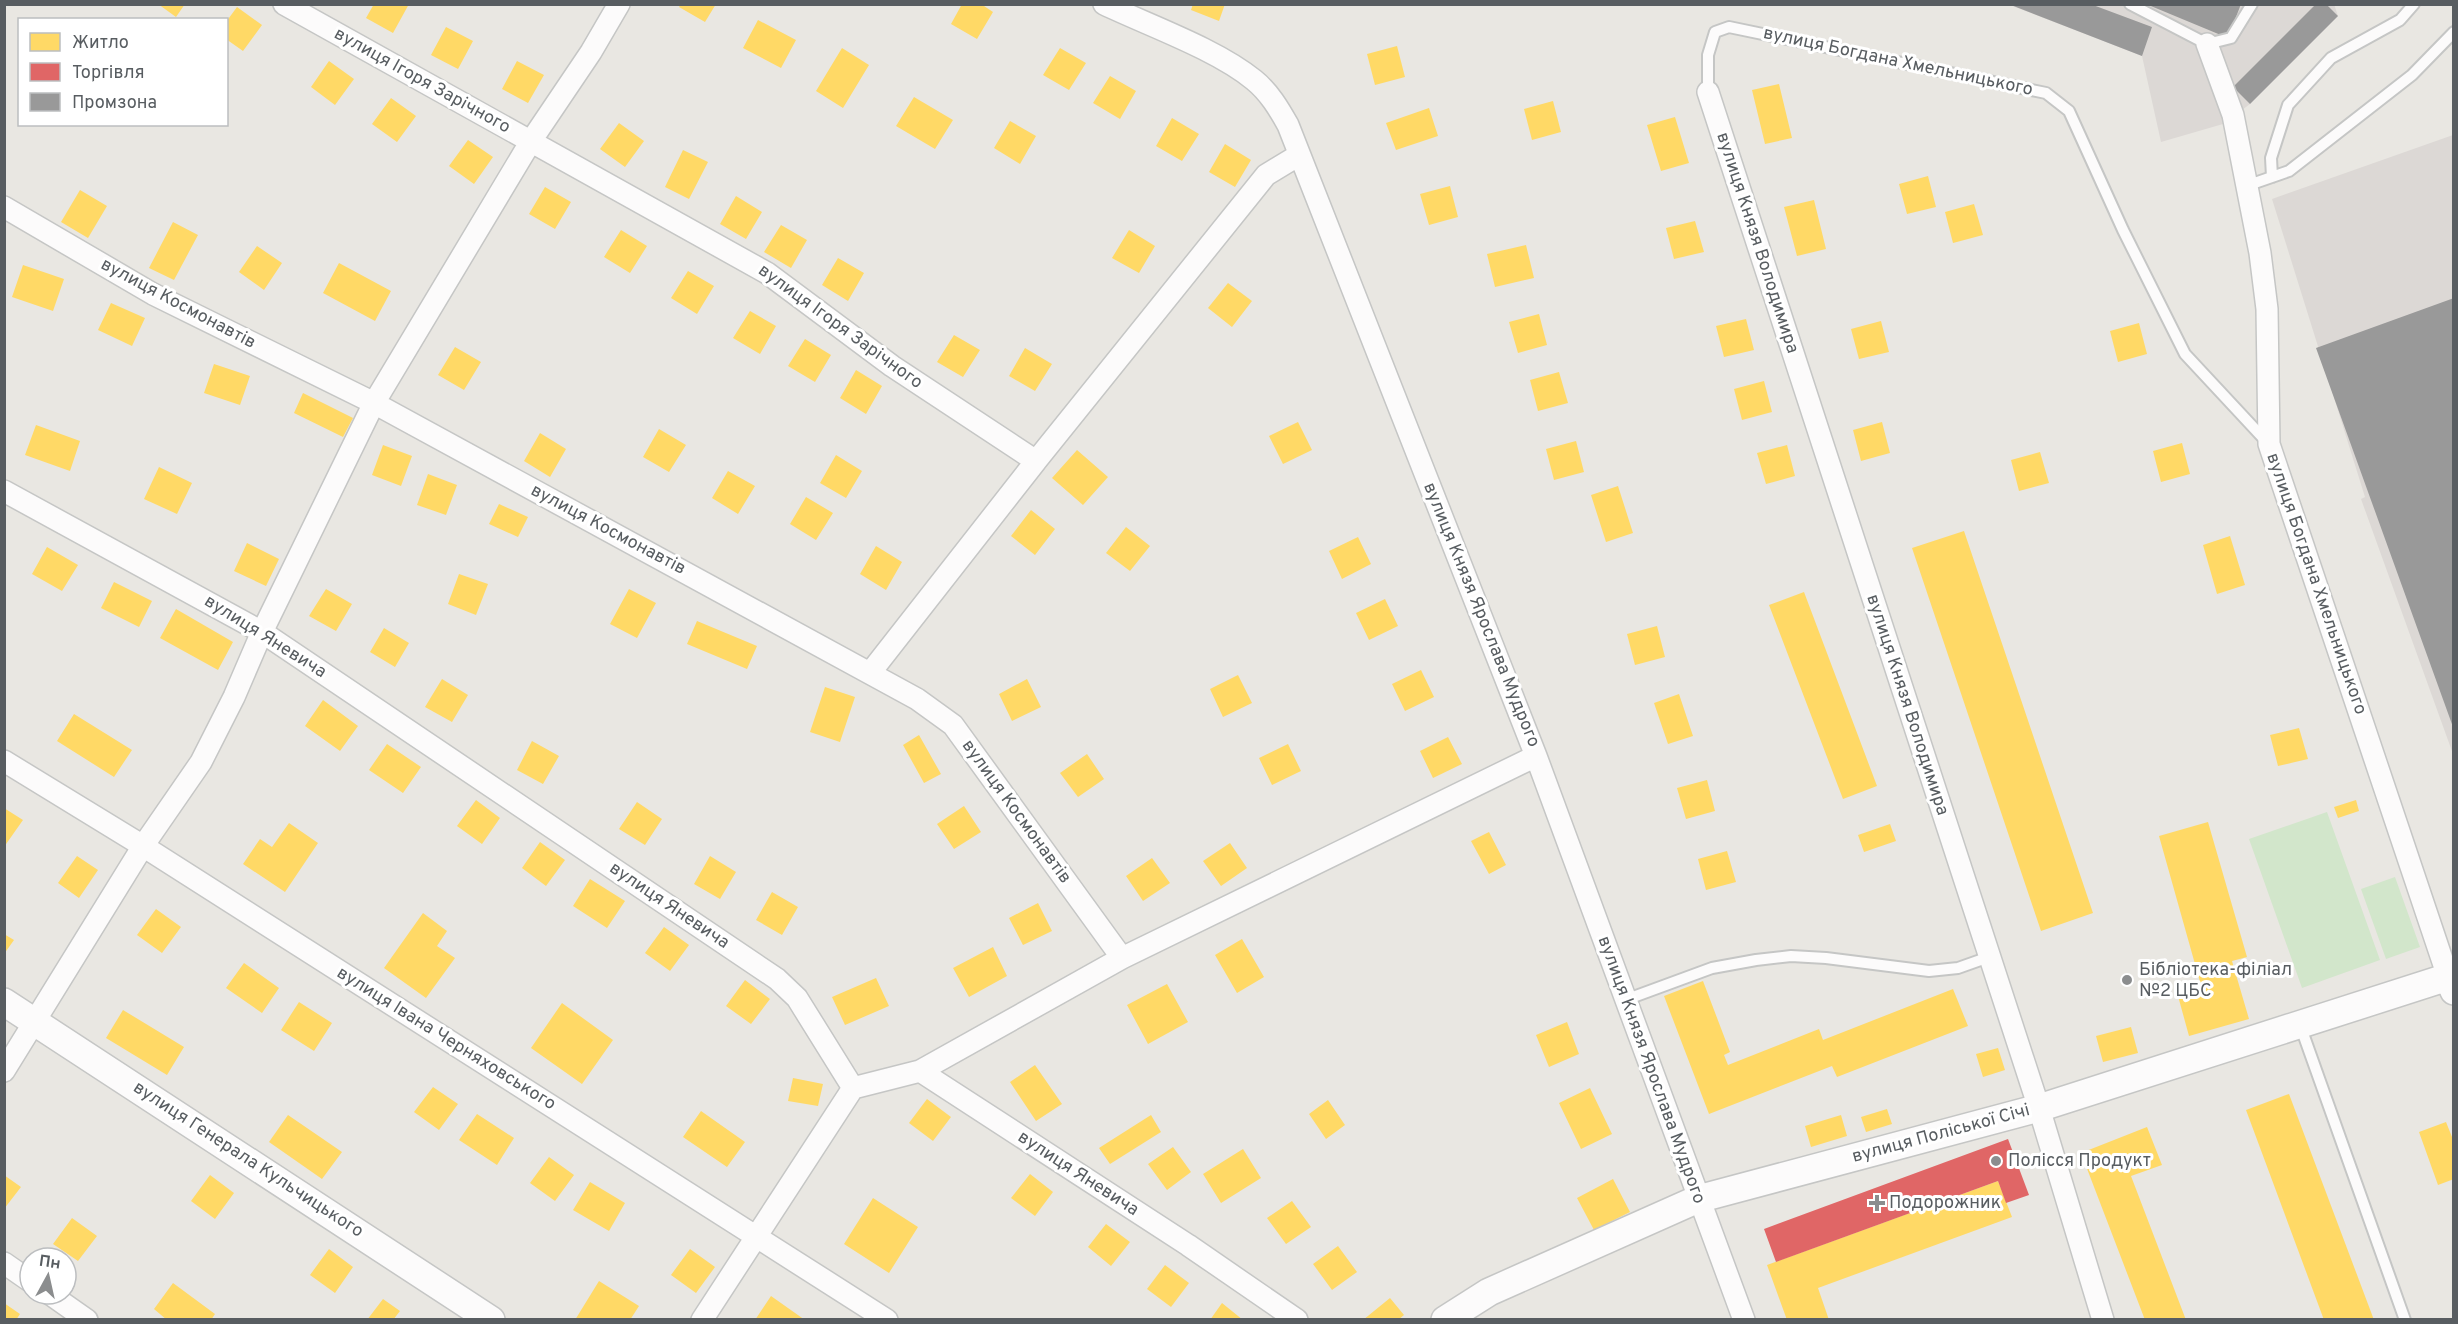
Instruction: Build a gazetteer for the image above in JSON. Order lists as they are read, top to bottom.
{
  "streets": {
    "street": [
      "вулиця Богдана Хмельницького",
      "вулиця Ігоря Зарічного",
      "вулиця Князя Володимира",
      "вулиця Космонавтів",
      "вулиця Князя Ярослава Мудрого",
      "вулиця Яневича",
      "вулиця Івана Черняховського",
      "вулиця Поліської Січі",
      "вулиця Генерала Кульчицького"
    ]
  },
  "crossings": [
    ["вулиця Богдана Хмельницького", "вулиця Князя Володимира"],
    ["вулиця Богдана Хмельницького", "вулиця Поліської Січі"],
    ["вулиця Князя Володимира", "вулиця Поліської Січі"],
    ["вулиця Князя Ярослава Мудрого", "вулиця Поліської Січі"]
  ],
  "places": {
    "other": ["Бібліотека-філіал №2 ЦБС", "Полісся Продукт"],
    "health": ["Подорожник"]
  },
  "legend": ["Житло", "Торгівля", "Промзона"],
  "north": "top"
}
